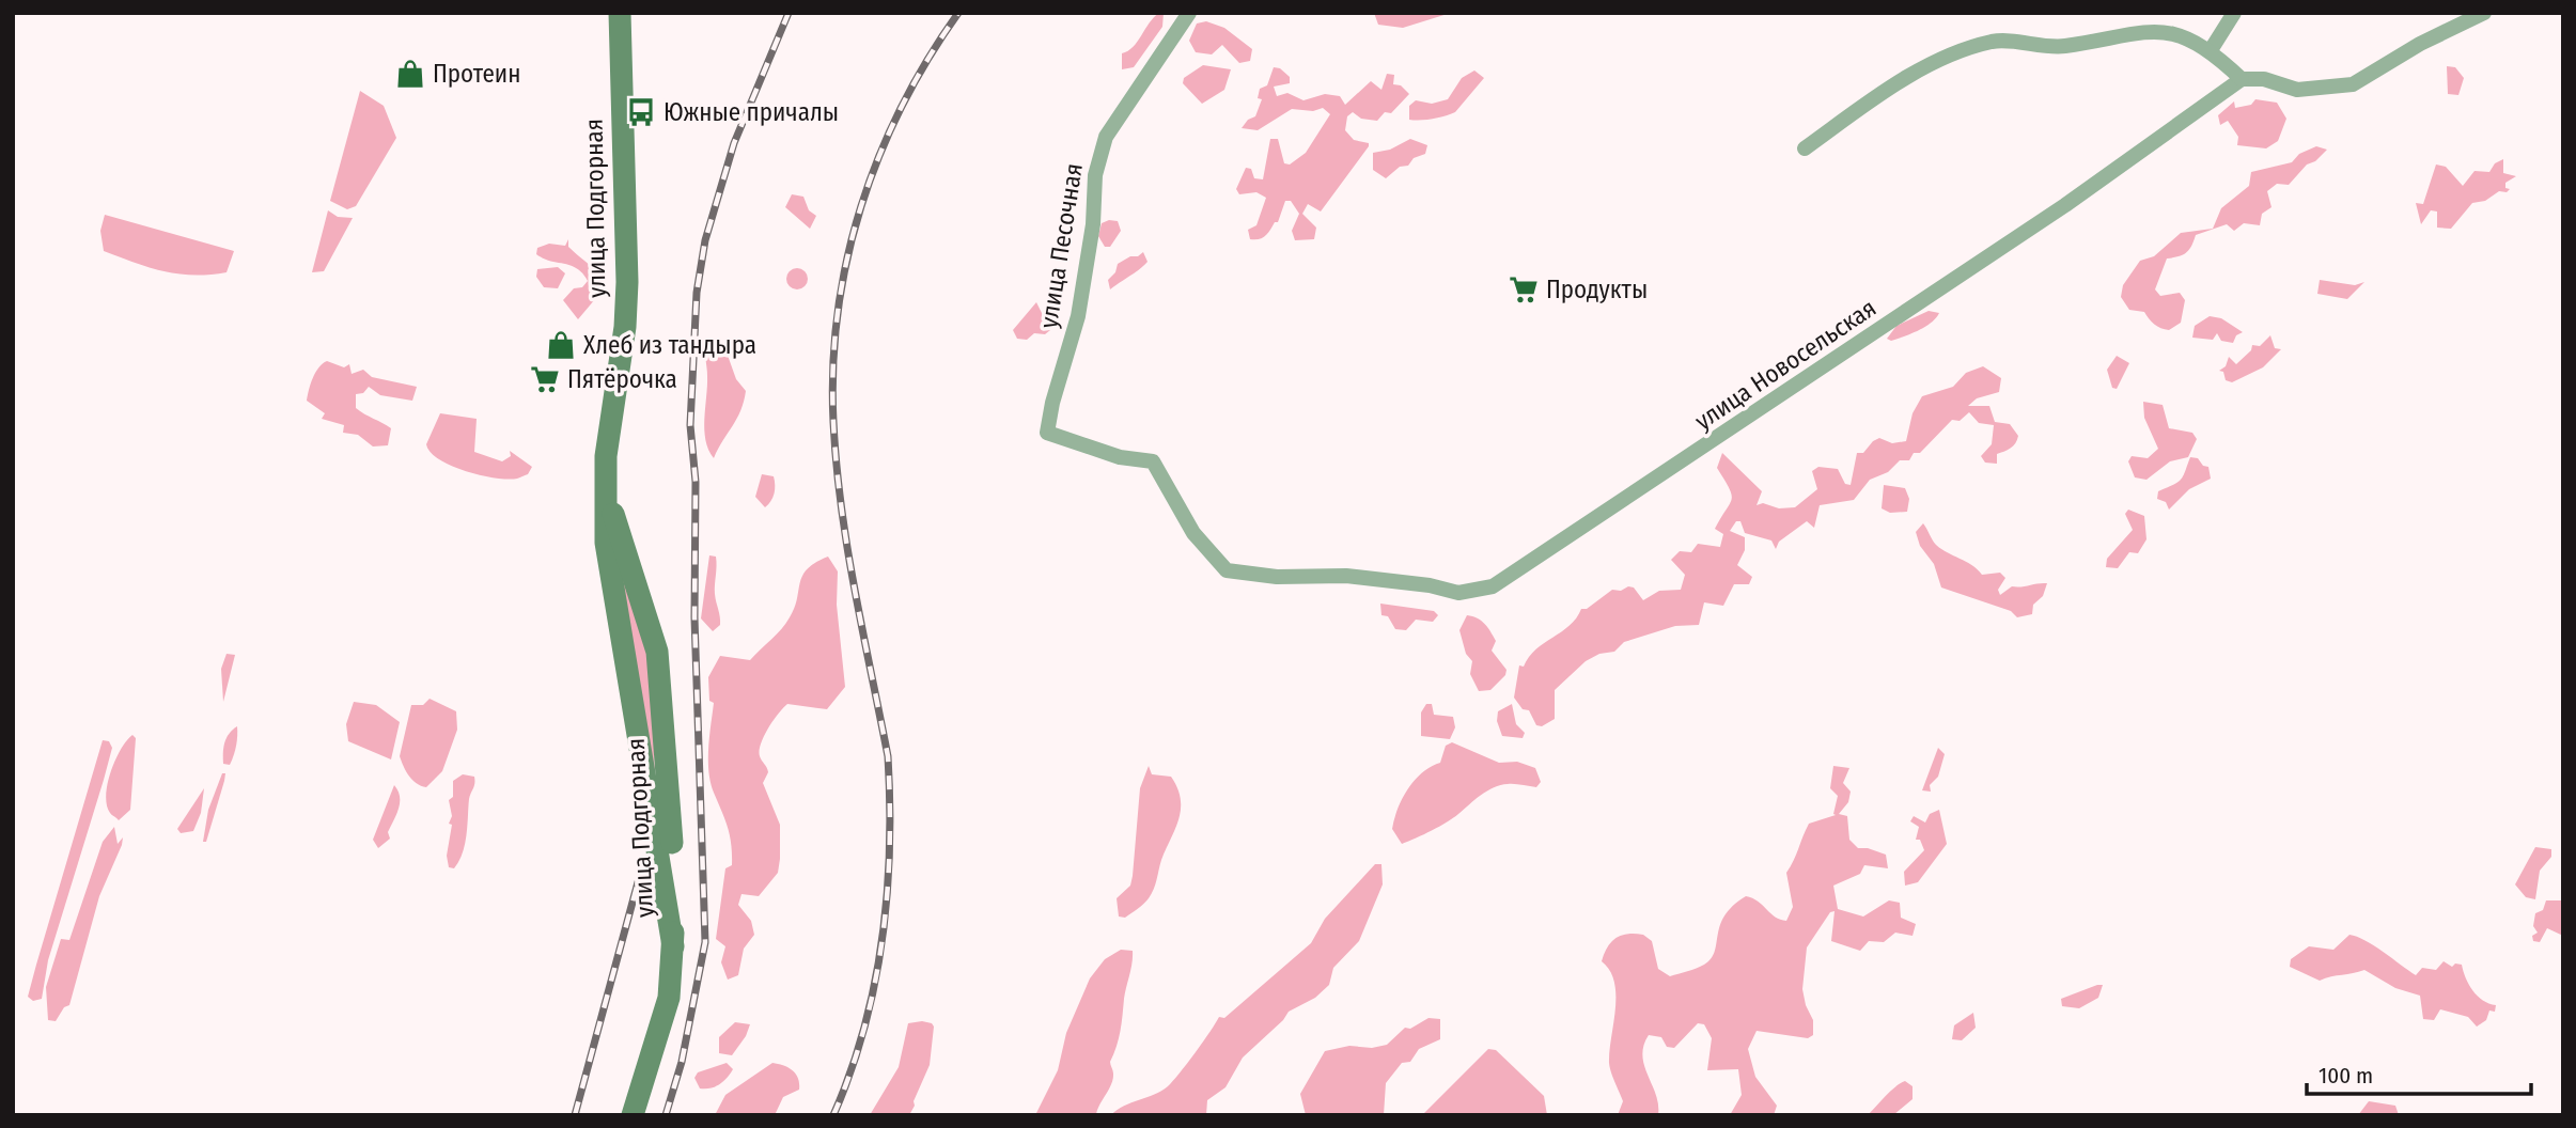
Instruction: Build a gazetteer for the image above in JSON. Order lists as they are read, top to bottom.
{
  "streets": {
    "main road": ["улица Подгорная"],
    "street": ["улица Песочная", "улица Новосельская"]
  },
  "crossings": [
    ["улица Песочная", "улица Новосельская"]
  ],
  "places": {
    "shop": ["Протеин", "Хлеб из тандыра"],
    "bus stop": ["Южные причалы"],
    "supermarket": ["Продукты", "Пятёрочка"]
  },
  "scale_bar": "100 m"
}
